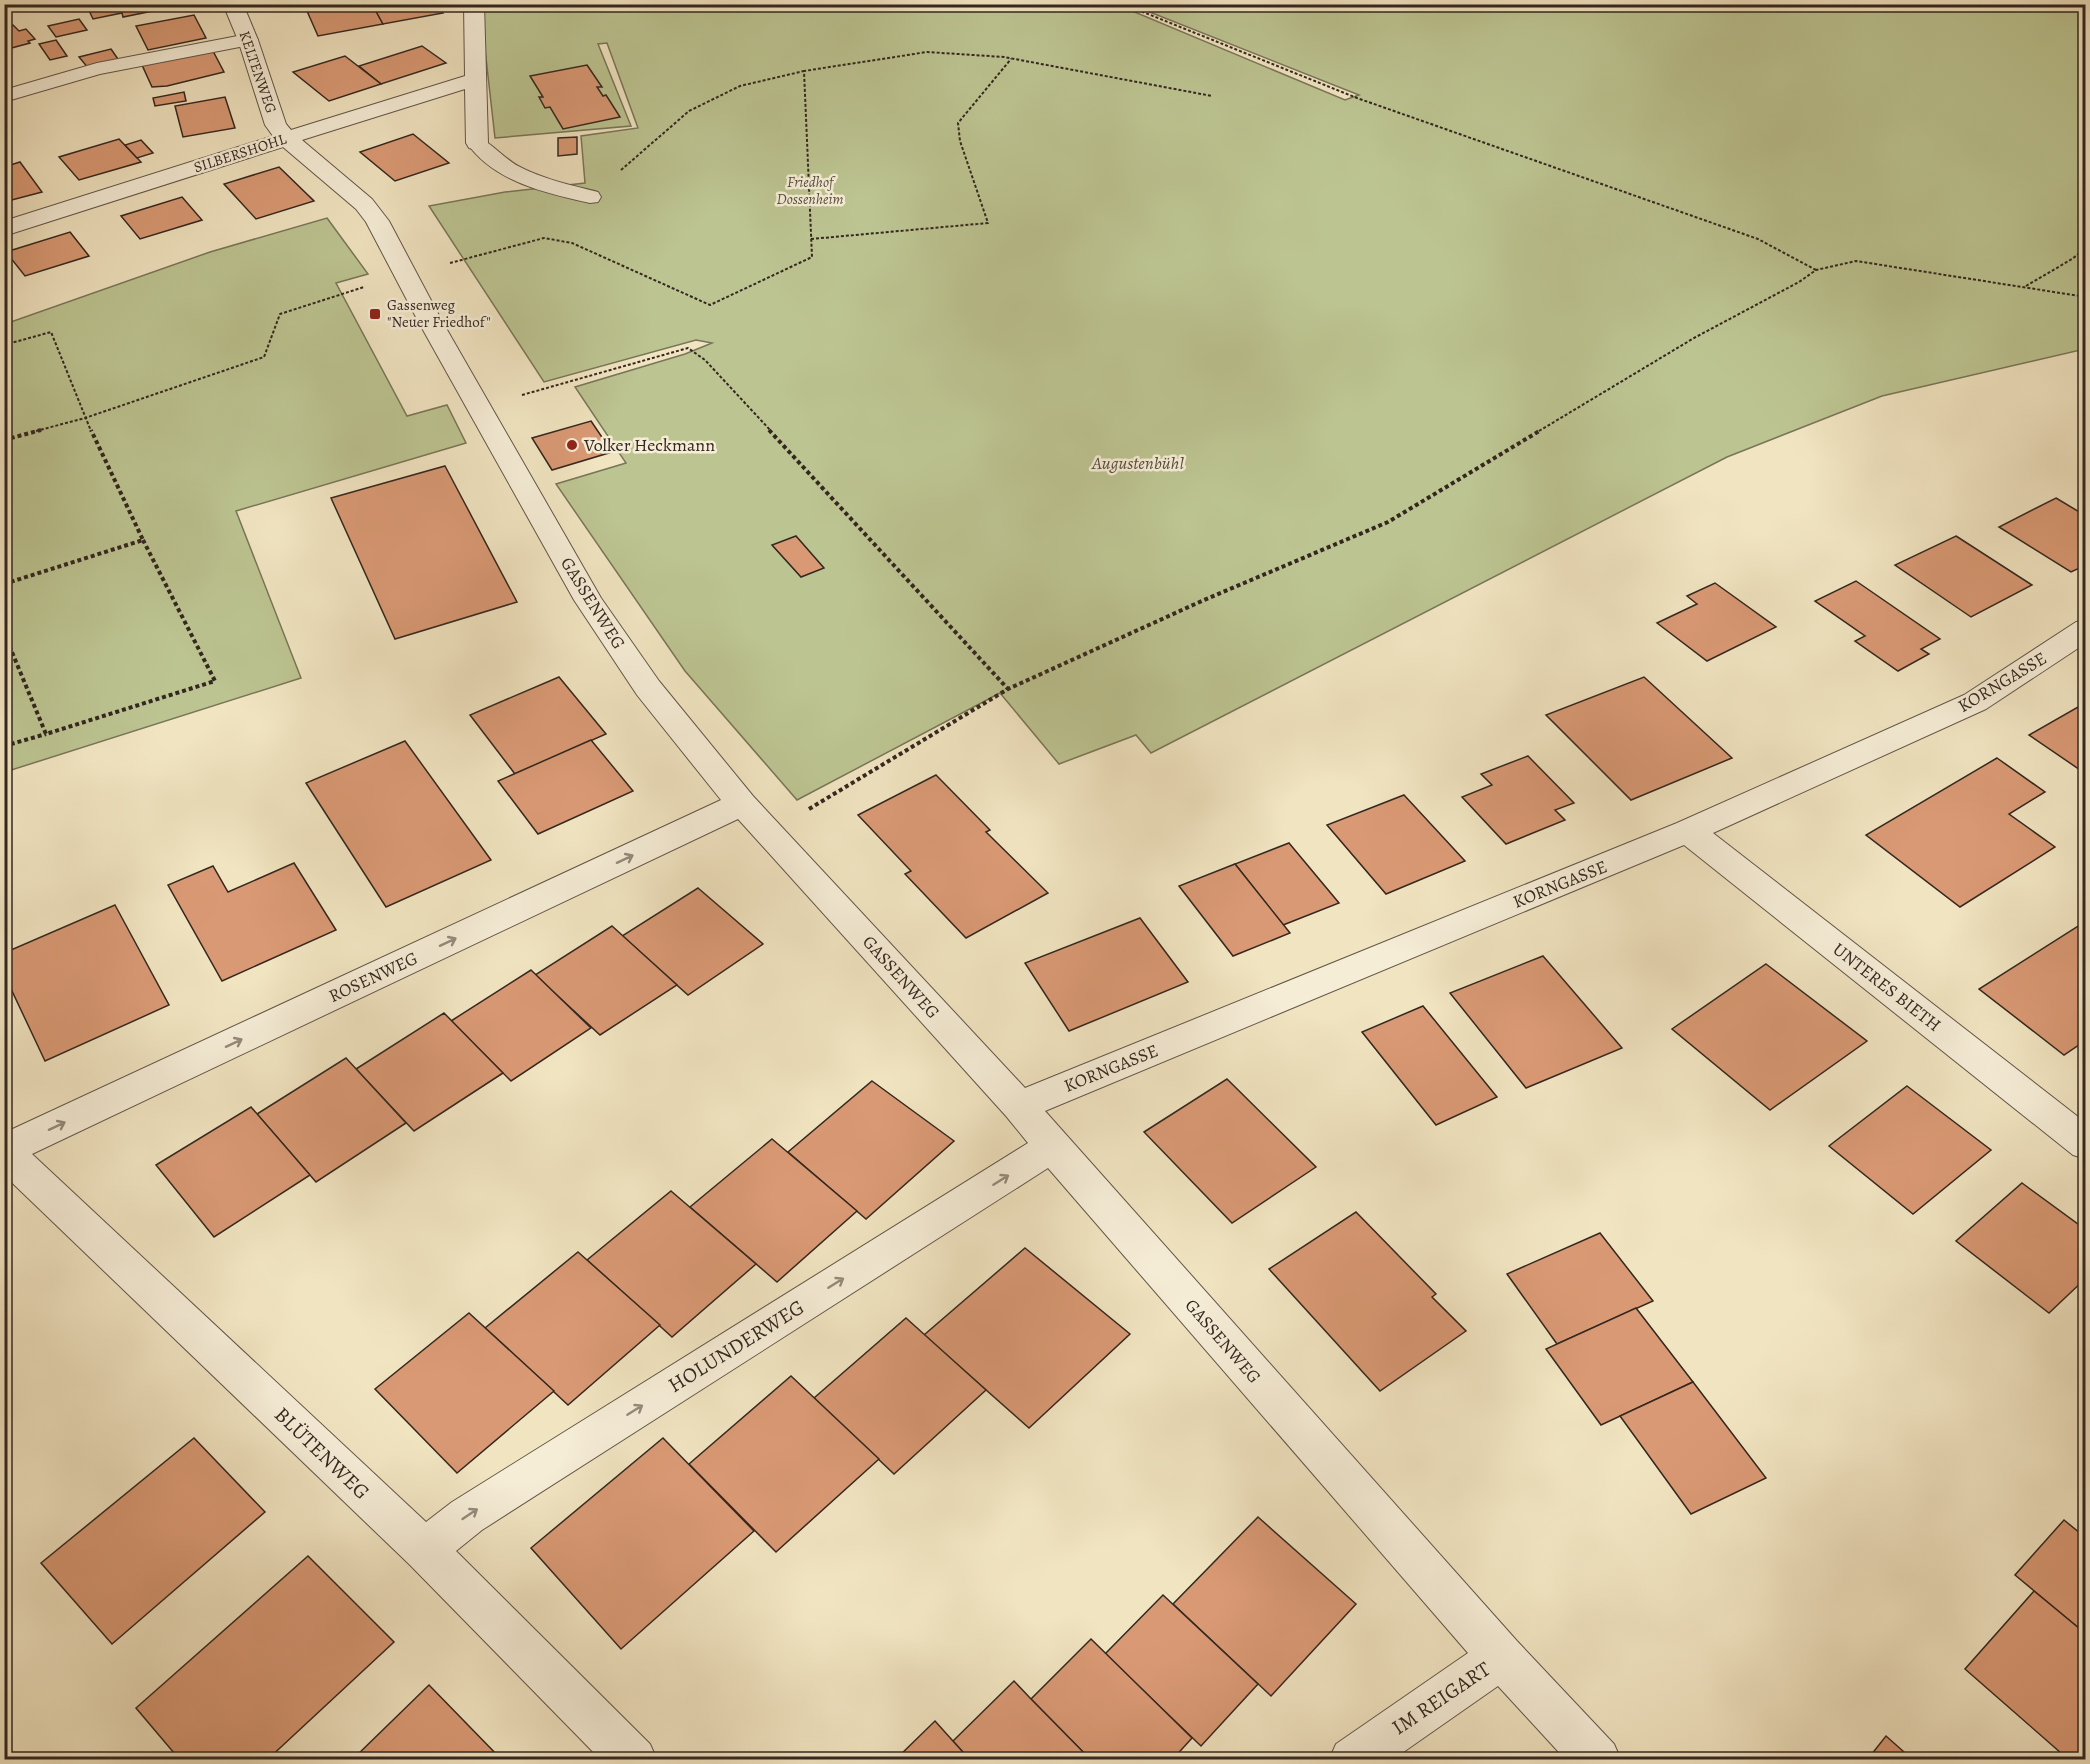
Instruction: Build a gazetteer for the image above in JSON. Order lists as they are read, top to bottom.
{
  "streets": {
    "street": [
      "KELTENWEG",
      "SILBERSHOHL",
      "GASSENWEG",
      "KORNGASSE",
      "ROSENWEG",
      "UNTERES BIETH",
      "HOLUNDERWEG",
      "BLÜTENWEG",
      "IM REIGART"
    ]
  },
  "crossings": [
    ["KELTENWEG", "SILBERSHOHL"],
    ["KELTENWEG", "GASSENWEG"],
    ["SILBERSHOHL", "GASSENWEG"],
    ["GASSENWEG", "KORNGASSE"],
    ["GASSENWEG", "ROSENWEG"],
    ["GASSENWEG", "HOLUNDERWEG"],
    ["GASSENWEG", "IM REIGART"],
    ["KORNGASSE", "UNTERES BIETH"],
    ["ROSENWEG", "BLÜTENWEG"],
    ["HOLUNDERWEG", "BLÜTENWEG"]
  ],
  "one_way": ["ROSENWEG", "HOLUNDERWEG"],
  "parks": ["Friedhof Dossenheim", "Augustenbühl"],
  "places": {
    "transit": ["Gassenweg \"Neuer Friedhof\""],
    "other": ["Volker Heckmann"]
  }
}
